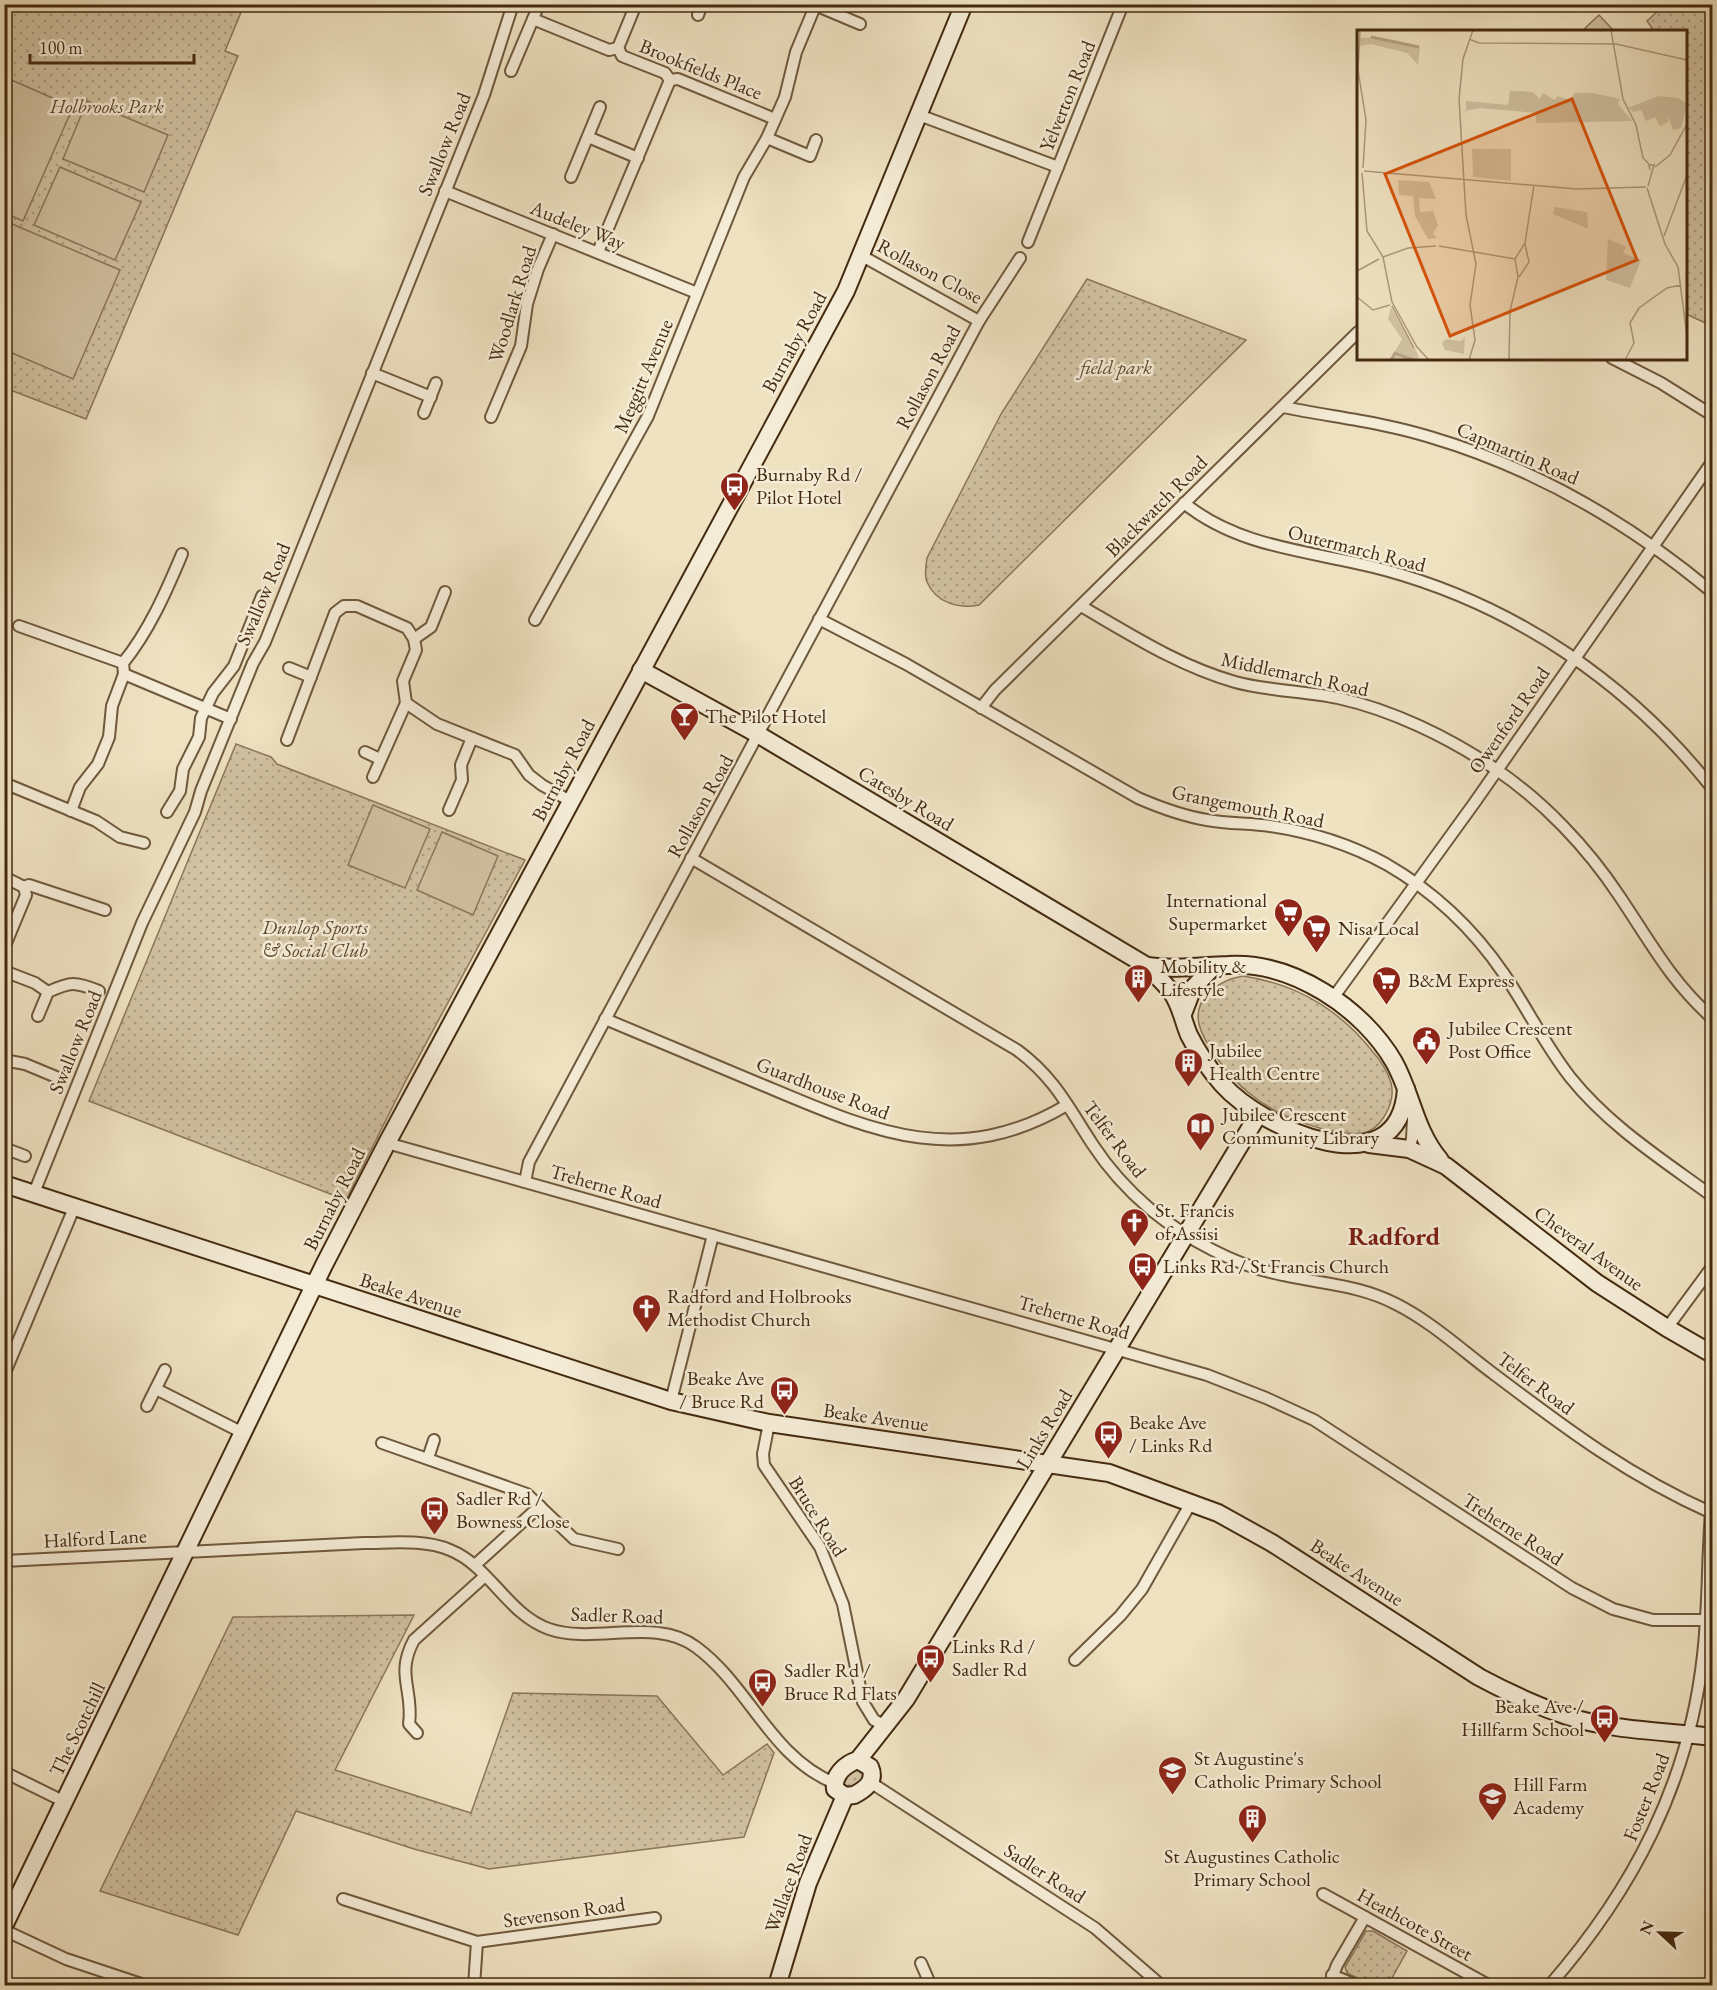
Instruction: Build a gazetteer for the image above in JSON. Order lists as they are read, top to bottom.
{
  "streets": {
    "street": [
      "Brookfields Place",
      "Yelverton Road",
      "Swallow Road",
      "Audeley Way",
      "Rollason Close",
      "Woodlark Road",
      "Burnaby Road",
      "Meggitt Avenue",
      "Rollason Road",
      "Capmartin Road",
      "Blackwatch Road",
      "Outermarch Road",
      "Middlemarch Road",
      "Owenford Road",
      "Catesby Road",
      "Grangemouth Road",
      "Guardhouse Road",
      "Telfer Road",
      "Treherne Road",
      "Cheveral Avenue",
      "Beake Avenue",
      "Links Road",
      "Bruce Road",
      "Halford Lane",
      "Sadler Road",
      "The Scotchill",
      "Foster Road",
      "Wallace Road",
      "Stevenson Road",
      "Heathcote Street"
    ]
  },
  "crossings": [
    ["Brookfields Place", "Meggitt Avenue"],
    ["Yelverton Road", "Burnaby Road"],
    ["Swallow Road", "Audeley Way"],
    ["Swallow Road", "Beake Avenue"],
    ["Audeley Way", "Woodlark Road"],
    ["Audeley Way", "Meggitt Avenue"],
    ["Rollason Close", "Burnaby Road"],
    ["Rollason Close", "Rollason Road"],
    ["Burnaby Road", "Catesby Road"],
    ["Burnaby Road", "Treherne Road"],
    ["Burnaby Road", "Beake Avenue"],
    ["Burnaby Road", "Halford Lane"],
    ["Burnaby Road", "Sadler Road"],
    ["Burnaby Road", "The Scotchill"],
    ["Rollason Road", "Catesby Road"],
    ["Rollason Road", "Grangemouth Road"],
    ["Rollason Road", "Guardhouse Road"],
    ["Rollason Road", "Telfer Road"],
    ["Rollason Road", "Treherne Road"],
    ["Capmartin Road", "Blackwatch Road"],
    ["Capmartin Road", "Owenford Road"],
    ["Blackwatch Road", "Outermarch Road"],
    ["Blackwatch Road", "Middlemarch Road"],
    ["Blackwatch Road", "Grangemouth Road"],
    ["Outermarch Road", "Owenford Road"],
    ["Middlemarch Road", "Owenford Road"],
    ["Owenford Road", "Catesby Road"],
    ["Owenford Road", "Grangemouth Road"],
    ["Owenford Road", "Cheveral Avenue"],
    ["Owenford Road", "Links Road"],
    ["Catesby Road", "Cheveral Avenue"],
    ["Catesby Road", "Links Road"],
    ["Guardhouse Road", "Telfer Road"],
    ["Telfer Road", "Links Road"],
    ["Telfer Road", "Foster Road"],
    ["Treherne Road", "Links Road"],
    ["Treherne Road", "Foster Road"],
    ["Cheveral Avenue", "Links Road"],
    ["Beake Avenue", "Links Road"],
    ["Beake Avenue", "Bruce Road"],
    ["Beake Avenue", "Foster Road"],
    ["Links Road", "Bruce Road"],
    ["Links Road", "Sadler Road"],
    ["Links Road", "Wallace Road"],
    ["Halford Lane", "Sadler Road"],
    ["Halford Lane", "The Scotchill"],
    ["Sadler Road", "The Scotchill"],
    ["Sadler Road", "Wallace Road"]
  ],
  "districts": ["Radford"],
  "parks": ["Holbrooks Park", "field park", "Dunlop Sports & Social Club"],
  "places": {
    "bus stop": [
      "Burnaby Rd / Pilot Hotel",
      "Links Rd / St Francis Church",
      "Beake Ave / Bruce Rd",
      "Beake Ave / Links Rd",
      "Sadler Rd / Bowness Close",
      "Links Rd / Sadler Rd",
      "Sadler Rd / Bruce Rd Flats",
      "Beake Ave / Hillfarm School"
    ],
    "bar": ["The Pilot Hotel"],
    "supermarket": ["International Supermarket", "Nisa Local", "B&M Express"],
    "building": ["Mobility & Lifestyle", "Jubilee Health Centre", "St Augustines Catholic Primary School"],
    "public building": ["Jubilee Crescent Post Office"],
    "library": ["Jubilee Crescent Community Library"],
    "church": ["St. Francis of Assisi", "Radford and Holbrooks Methodist Church"],
    "school or university": ["St Augustine's Catholic Primary School", "Hill Farm Academy"]
  },
  "scale_bar": "100 m",
  "north": "left"
}
